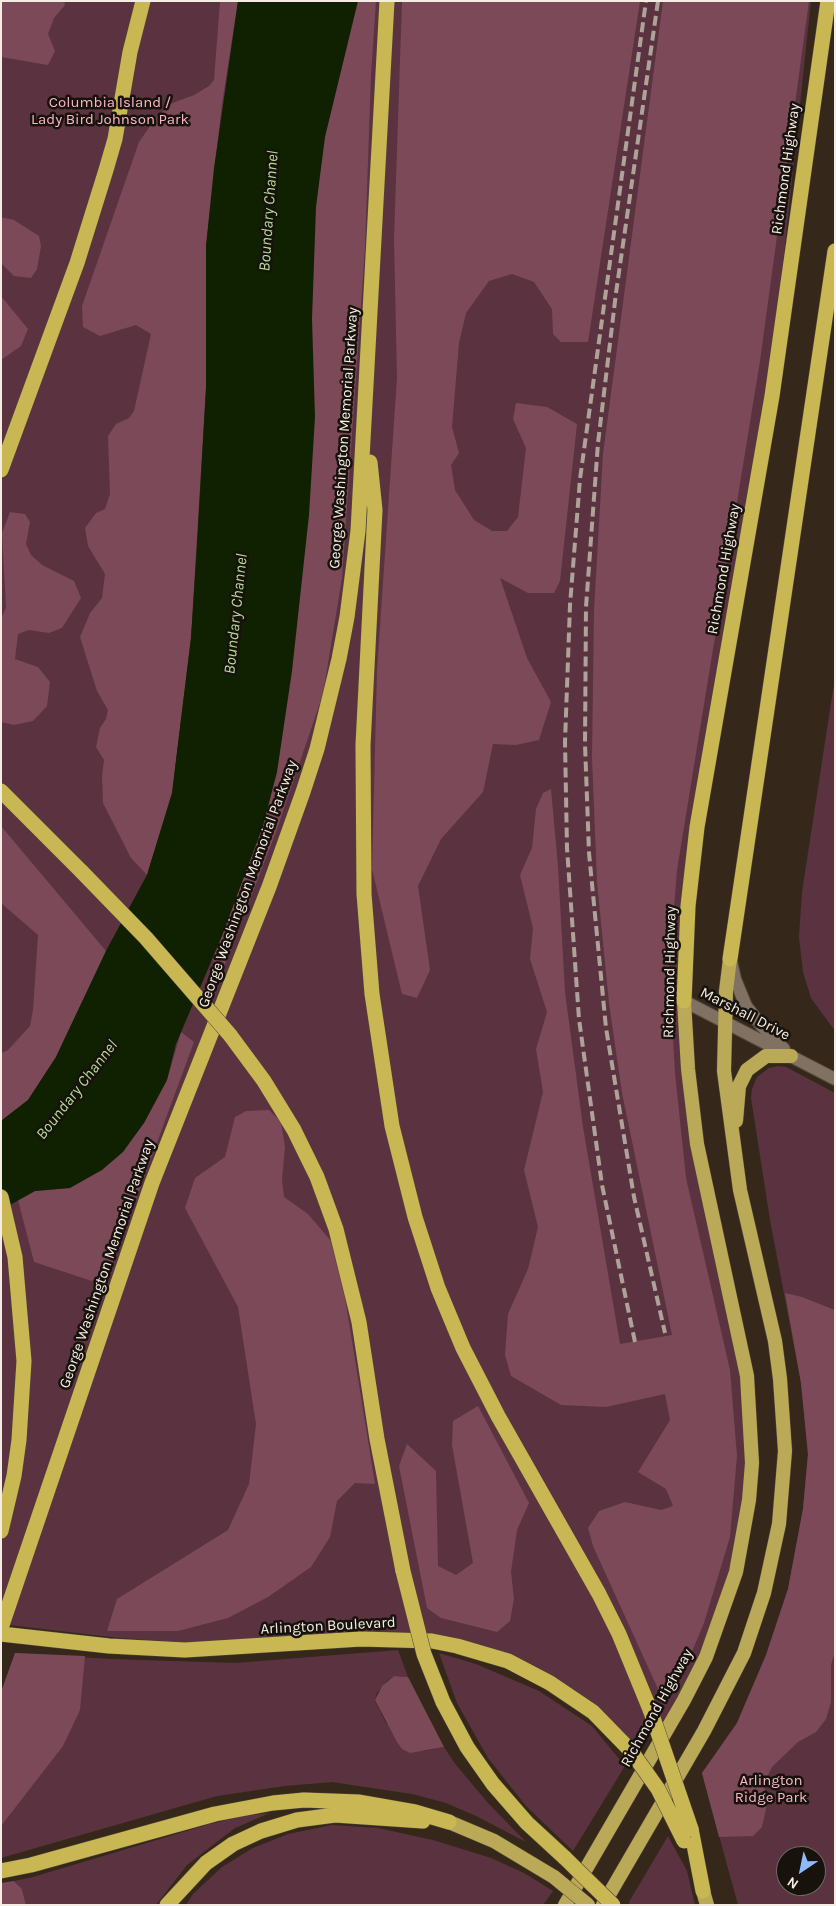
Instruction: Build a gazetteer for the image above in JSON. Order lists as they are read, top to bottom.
{
  "streets": {
    "highway": ["Richmond Highway", "George Washington Memorial Parkway", "Arlington Boulevard"],
    "street": ["Marshall Drive"]
  },
  "crossings": [
    ["Richmond Highway", "Marshall Drive"]
  ],
  "water": ["Boundary Channel"],
  "parks": ["Columbia Island / Lady Bird Johnson Park", "Arlington Ridge Park"],
  "north": "bottom left"
}
